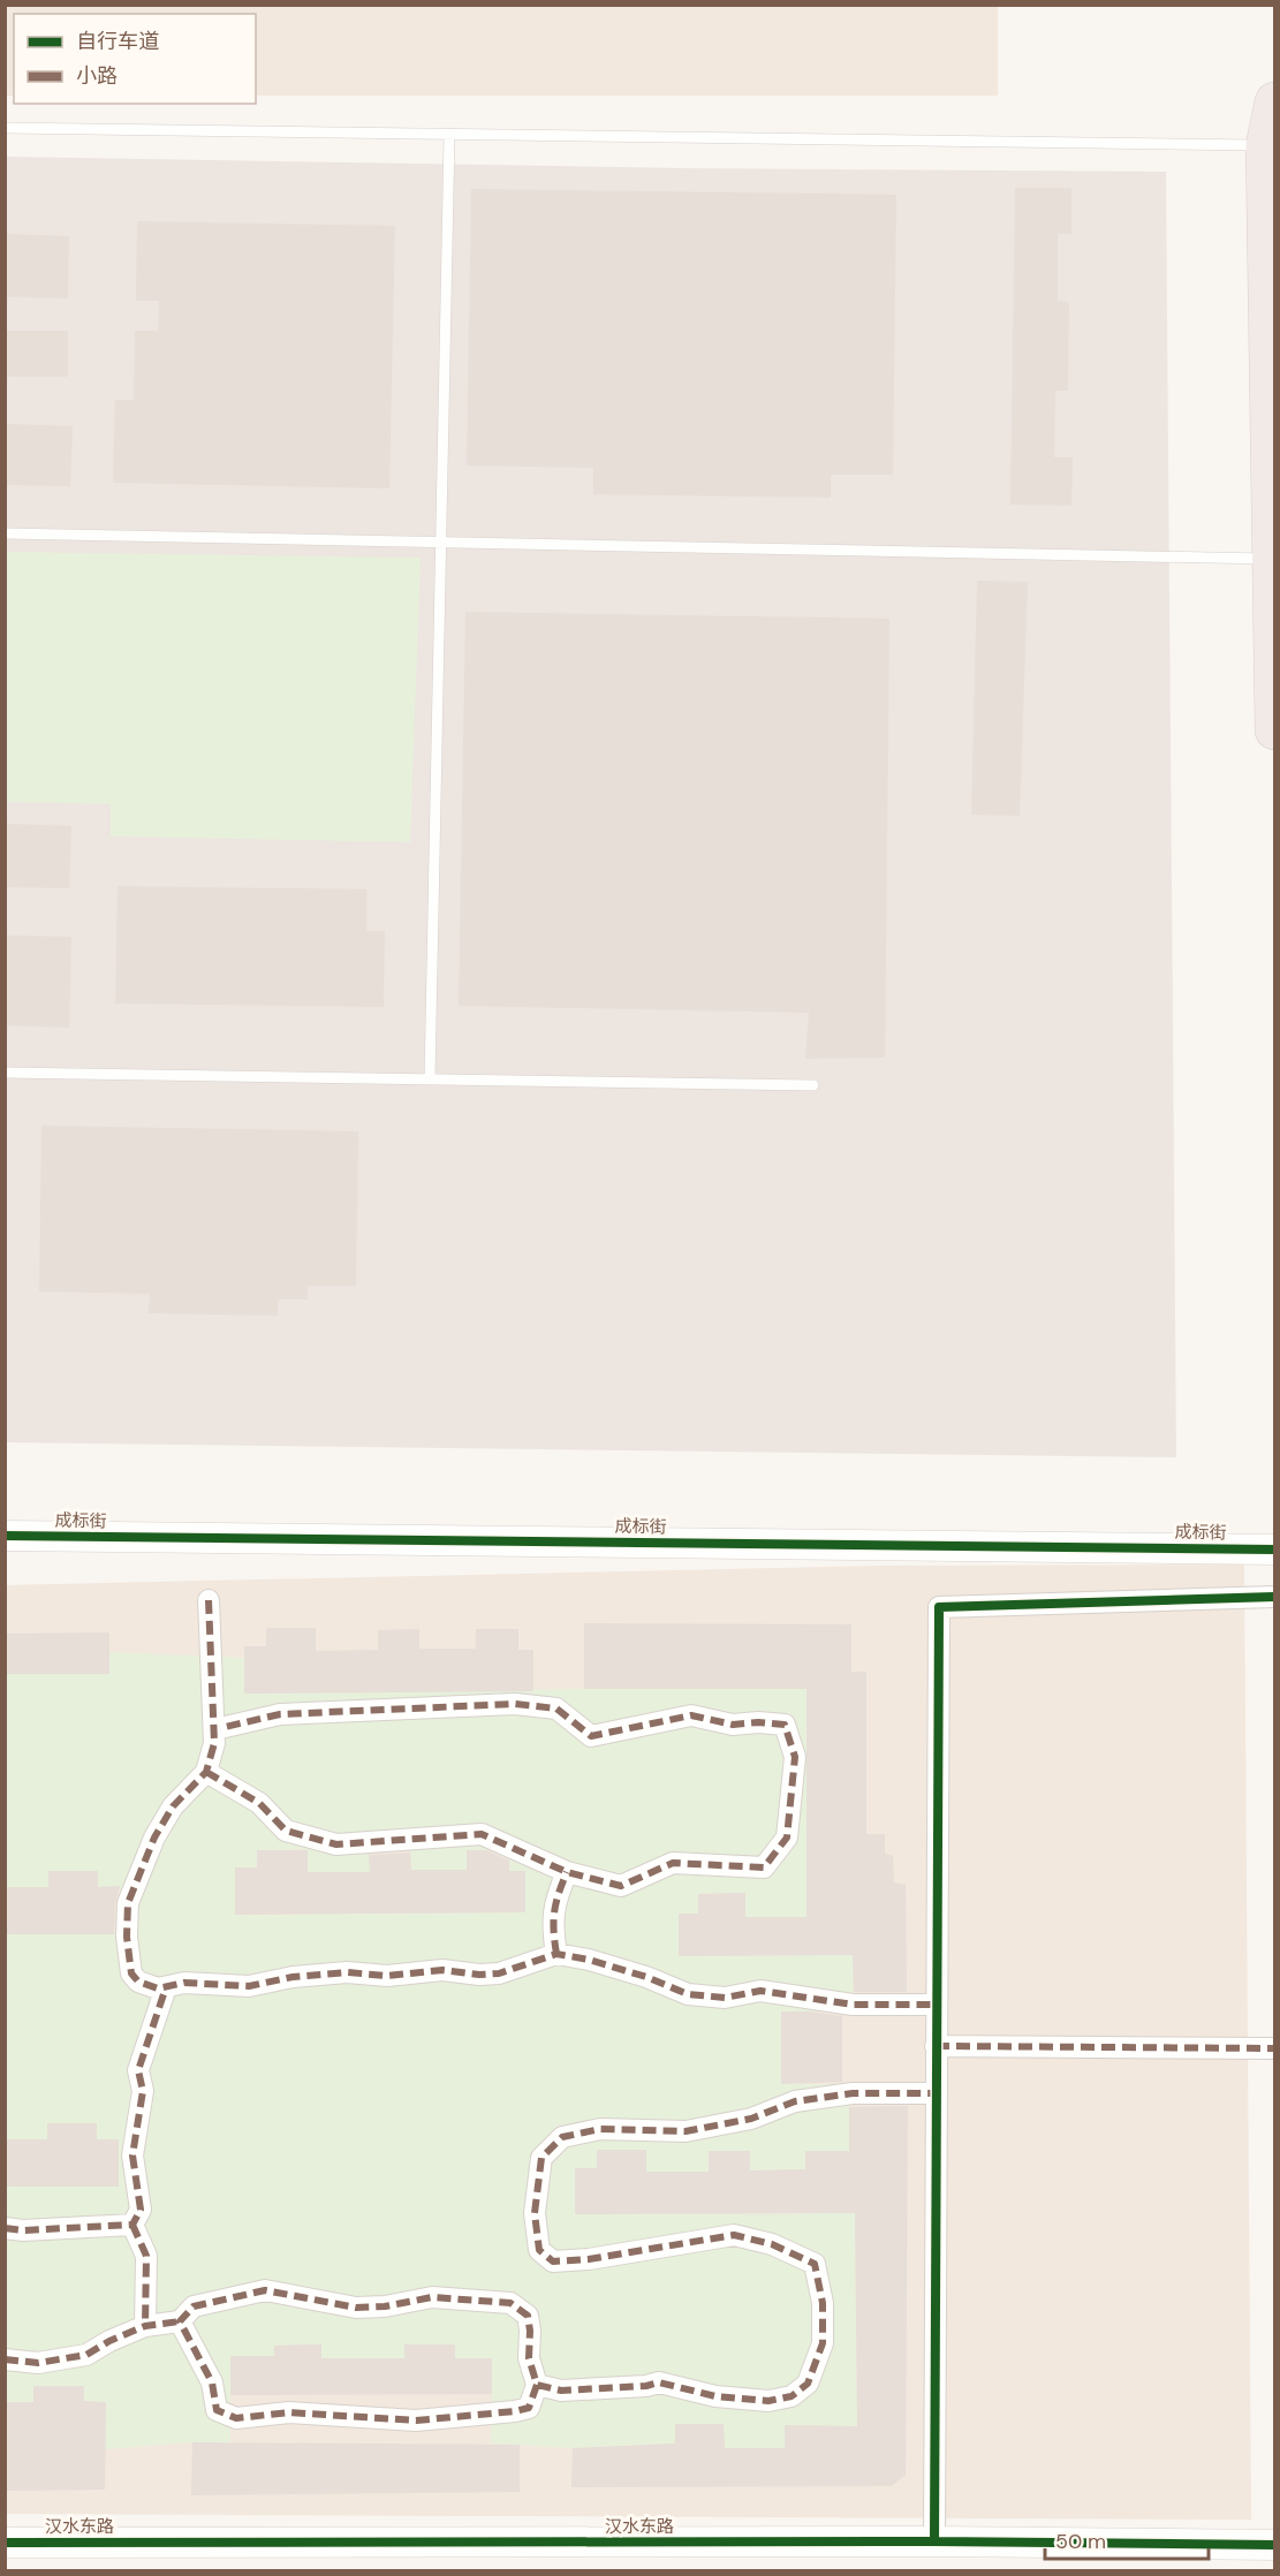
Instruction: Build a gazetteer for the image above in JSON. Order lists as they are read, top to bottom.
{
  "streets": {
    "street": ["成标街", "汉水东路"]
  },
  "legend": ["自行车道", "小路"],
  "scale_bar": "50 m"
}
